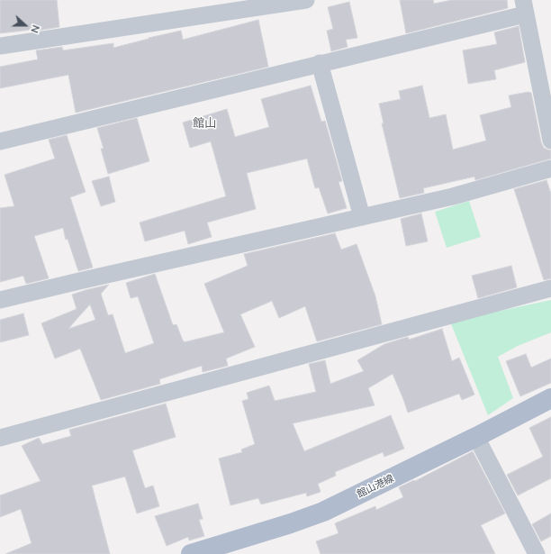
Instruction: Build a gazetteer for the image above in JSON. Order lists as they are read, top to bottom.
{
  "streets": {
    "main road": ["館山港線"]
  },
  "districts": ["館山"],
  "north": "right"
}
